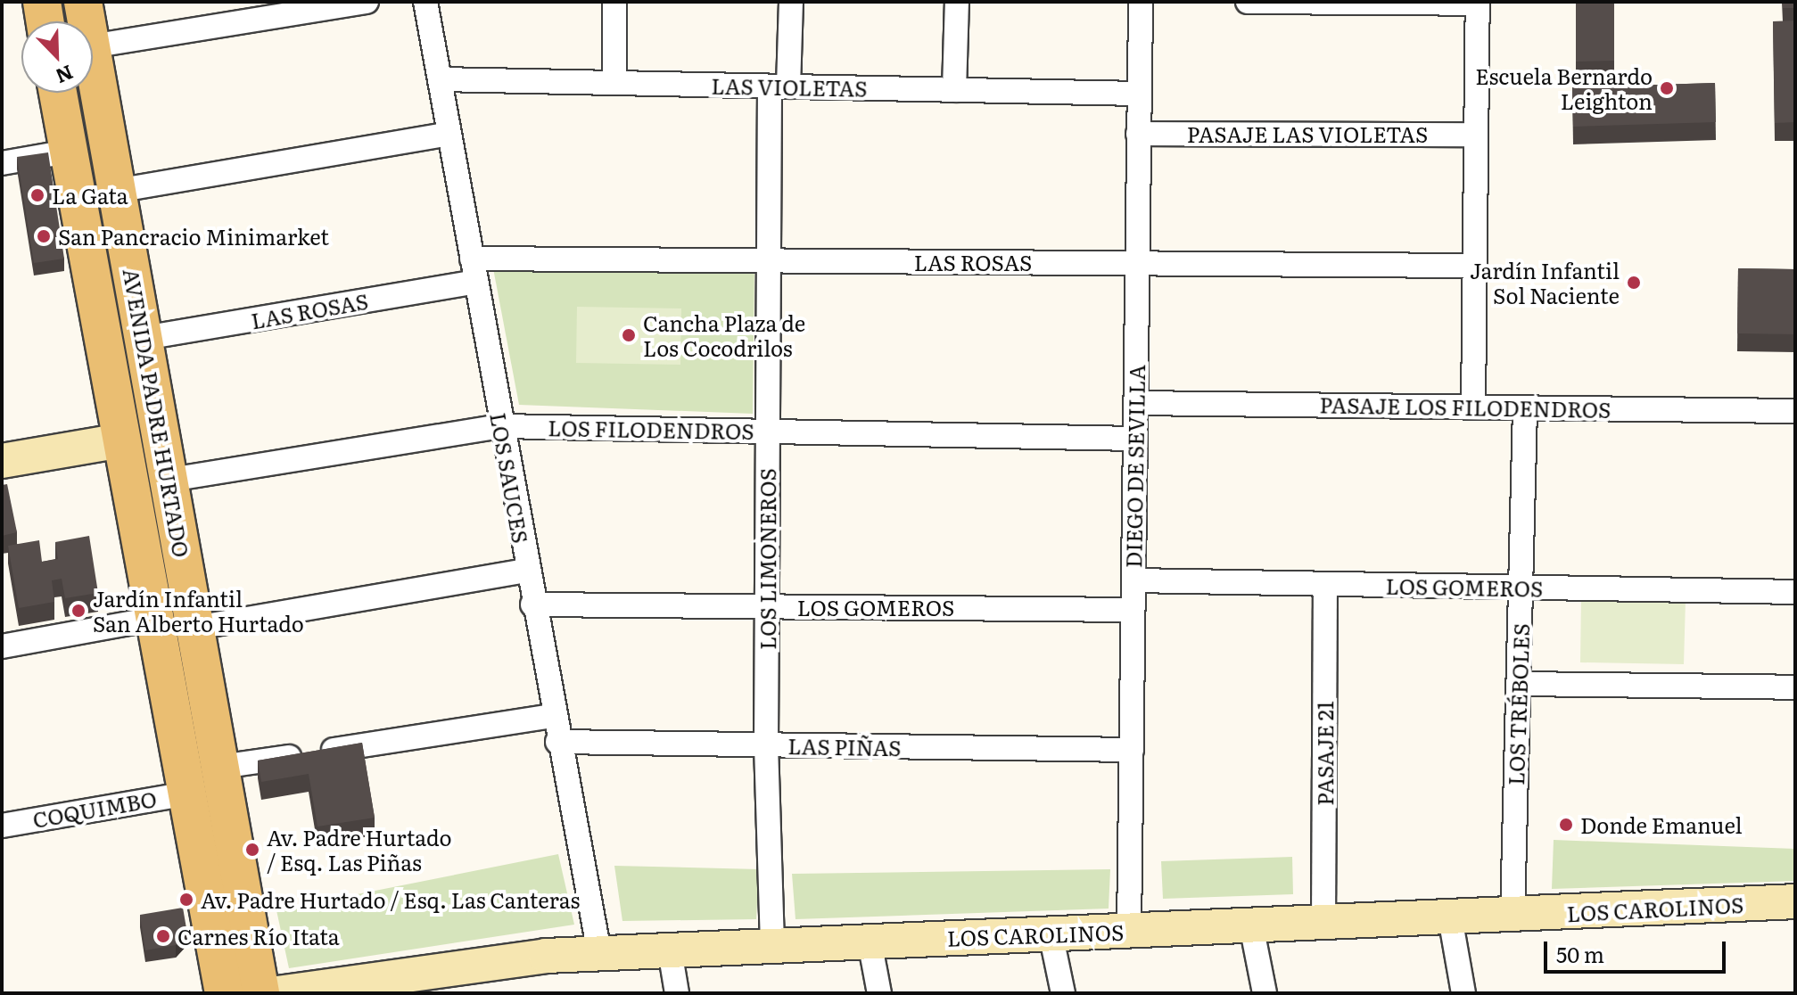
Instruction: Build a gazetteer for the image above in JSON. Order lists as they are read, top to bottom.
{
  "streets": {
    "main road": ["AVENIDA PADRE HURTADO"],
    "street": [
      "LAS VIOLETAS",
      "PASAJE LAS VIOLETAS",
      "LAS ROSAS",
      "PASAJE LOS FILODENDROS",
      "LOS FILODENDROS",
      "DIEGO DE SEVILLA",
      "LOS SAUCES",
      "LOS LIMONEROS",
      "LOS GOMEROS",
      "LOS TRÉBOLES",
      "LAS PIÑAS",
      "PASAJE 21",
      "COQUIMBO",
      "LOS CAROLINOS"
    ]
  },
  "crossings": [
    ["LAS VIOLETAS", "DIEGO DE SEVILLA"],
    ["LAS VIOLETAS", "LOS SAUCES"],
    ["LAS VIOLETAS", "LOS LIMONEROS"],
    ["PASAJE LAS VIOLETAS", "DIEGO DE SEVILLA"],
    ["LAS ROSAS", "AVENIDA PADRE HURTADO"],
    ["LAS ROSAS", "DIEGO DE SEVILLA"],
    ["LAS ROSAS", "LOS SAUCES"],
    ["LAS ROSAS", "LOS LIMONEROS"],
    ["PASAJE LOS FILODENDROS", "DIEGO DE SEVILLA"],
    ["PASAJE LOS FILODENDROS", "LOS TRÉBOLES"],
    ["AVENIDA PADRE HURTADO", "LOS FILODENDROS"],
    ["AVENIDA PADRE HURTADO", "COQUIMBO"],
    ["LOS FILODENDROS", "DIEGO DE SEVILLA"],
    ["LOS FILODENDROS", "LOS SAUCES"],
    ["LOS FILODENDROS", "LOS LIMONEROS"],
    ["DIEGO DE SEVILLA", "LOS GOMEROS"],
    ["DIEGO DE SEVILLA", "LAS PIÑAS"],
    ["DIEGO DE SEVILLA", "LOS CAROLINOS"],
    ["LOS SAUCES", "LOS GOMEROS"],
    ["LOS SAUCES", "LAS PIÑAS"],
    ["LOS SAUCES", "LOS CAROLINOS"],
    ["LOS LIMONEROS", "LOS GOMEROS"],
    ["LOS LIMONEROS", "LAS PIÑAS"],
    ["LOS LIMONEROS", "LOS CAROLINOS"],
    ["LOS GOMEROS", "LOS TRÉBOLES"],
    ["LOS GOMEROS", "PASAJE 21"],
    ["LOS TRÉBOLES", "LOS CAROLINOS"],
    ["PASAJE 21", "LOS CAROLINOS"]
  ],
  "places": [
    "Escuela Bernardo Leighton",
    "La Gata",
    "San Pancracio Minimarket",
    "Jardín Infantil Sol Naciente",
    "Cancha Plaza de Los Cocodrilos",
    "Jardín Infantil San Alberto Hurtado",
    "Donde Emanuel",
    "Av. Padre Hurtado / Esq. Las Piñas",
    "Av. Padre Hurtado / Esq. Las Canteras",
    "Carnes Río Itata"
  ],
  "scale_bar": "50 m",
  "north": "bottom right"
}
